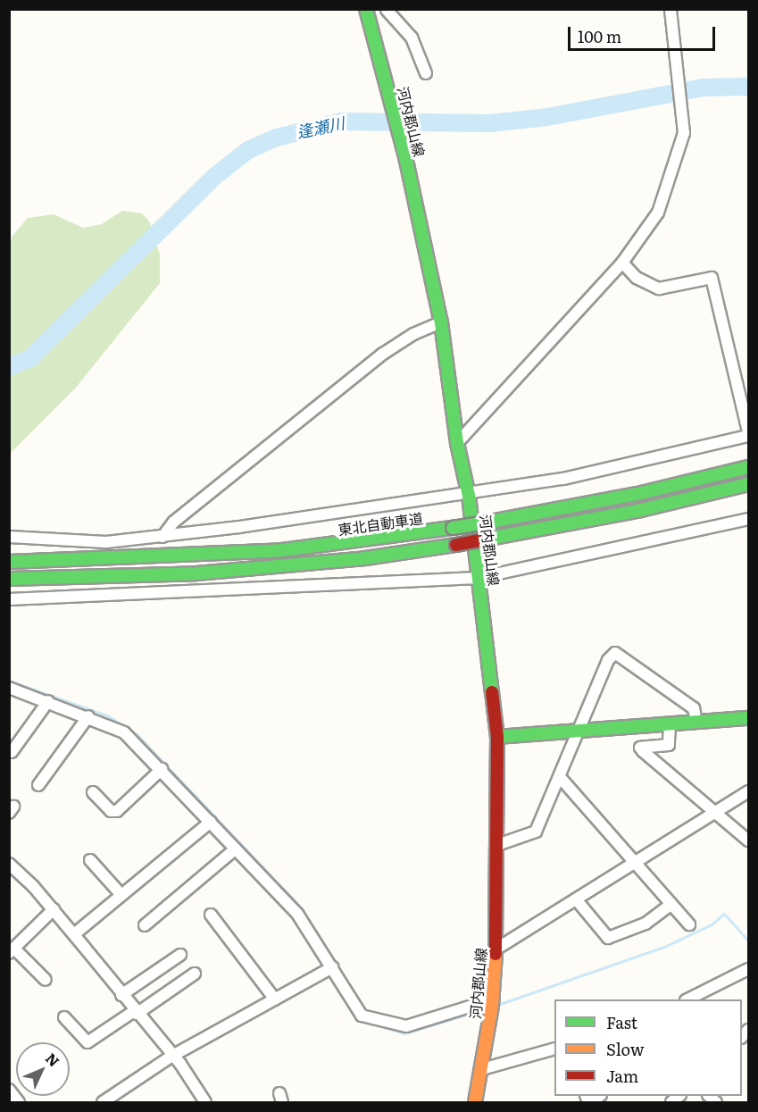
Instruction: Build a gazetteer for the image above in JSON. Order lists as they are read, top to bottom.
{
  "streets": {
    "main road": ["河内郡山線", "東北自動車道"]
  },
  "water": ["逢瀬川"],
  "legend": ["Fast", "Slow", "Jam"],
  "scale_bar": "100 m",
  "north": "top right"
}
